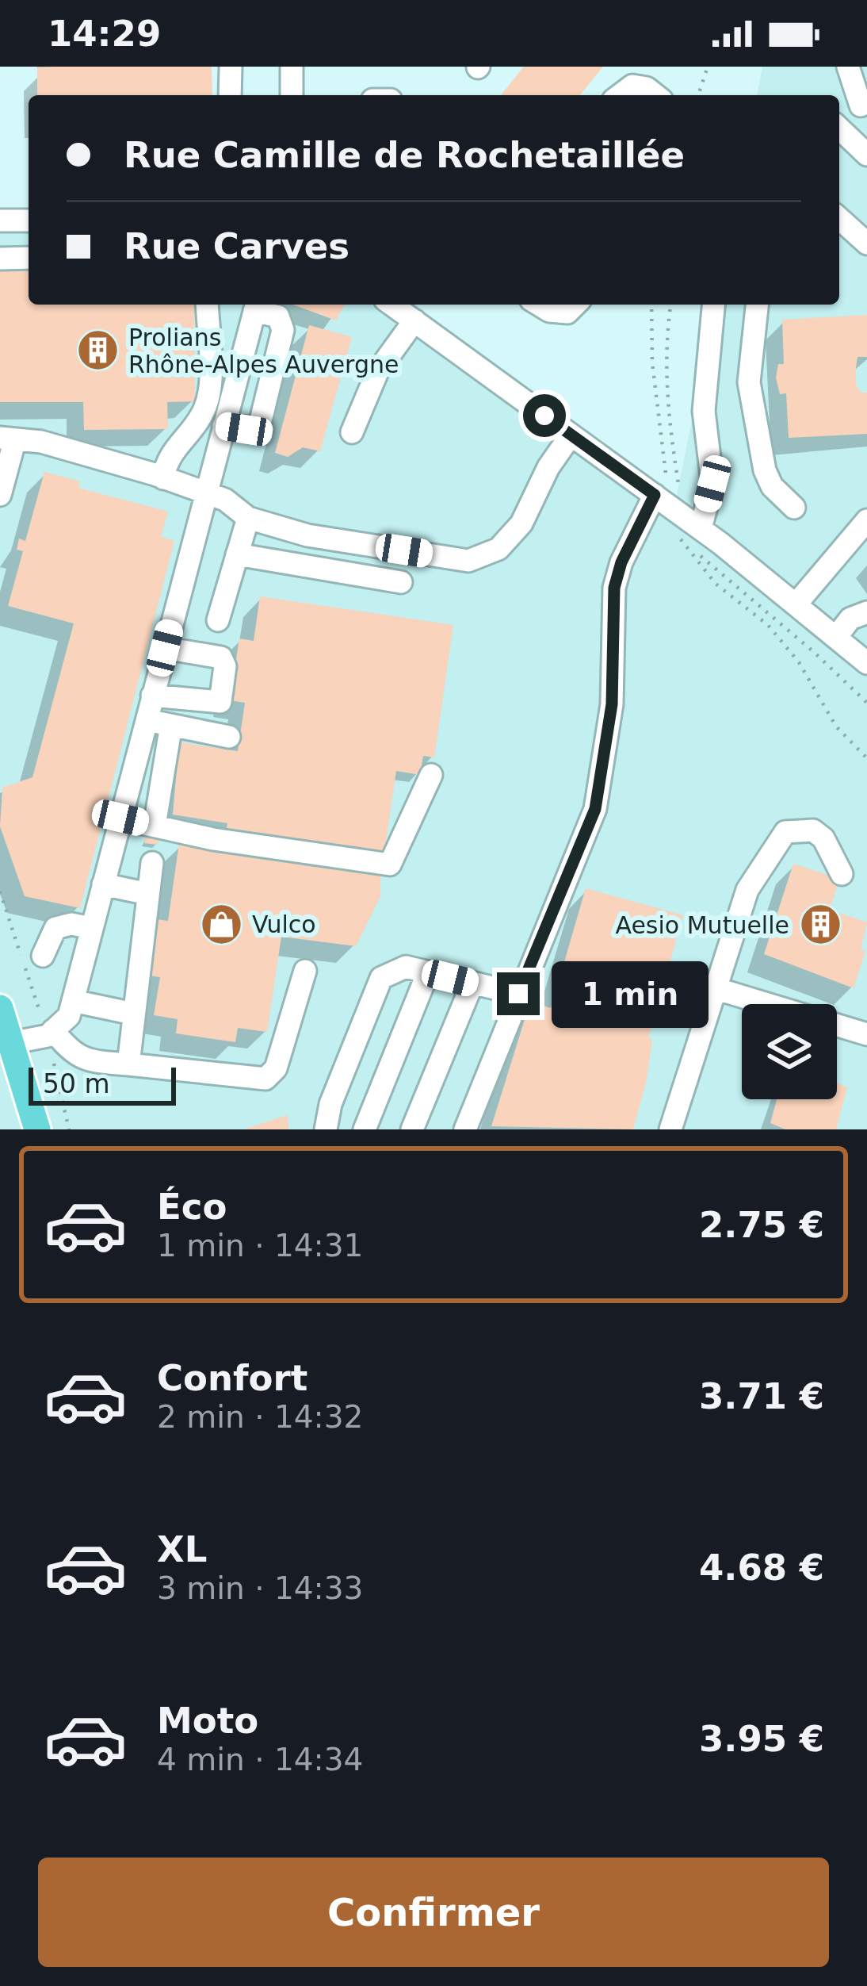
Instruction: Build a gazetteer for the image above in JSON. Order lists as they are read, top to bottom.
{
  "places": {
    "building": ["Prolians Rhône-Alpes Auvergne", "Aesio Mutuelle"],
    "shop": ["Vulco"]
  },
  "scale_bar": "50 m",
  "page": {
    "status": "14:29",
    "banner": ["Rue Camille de Rochetaillée", "Rue Carves"],
    "bubble": "1 min",
    "scale": "50 m",
    "list": [
      {
        "name": "Éco",
        "note": "1 min · 14:31",
        "value": "2.75 €"
      },
      {
        "name": "Confort",
        "note": "2 min · 14:32",
        "value": "3.71 €"
      },
      {
        "name": "XL",
        "note": "3 min · 14:33",
        "value": "4.68 €"
      },
      {
        "name": "Moto",
        "note": "4 min · 14:34",
        "value": "3.95 €"
      }
    ],
    "buttons": "Confirmer"
  }
}
